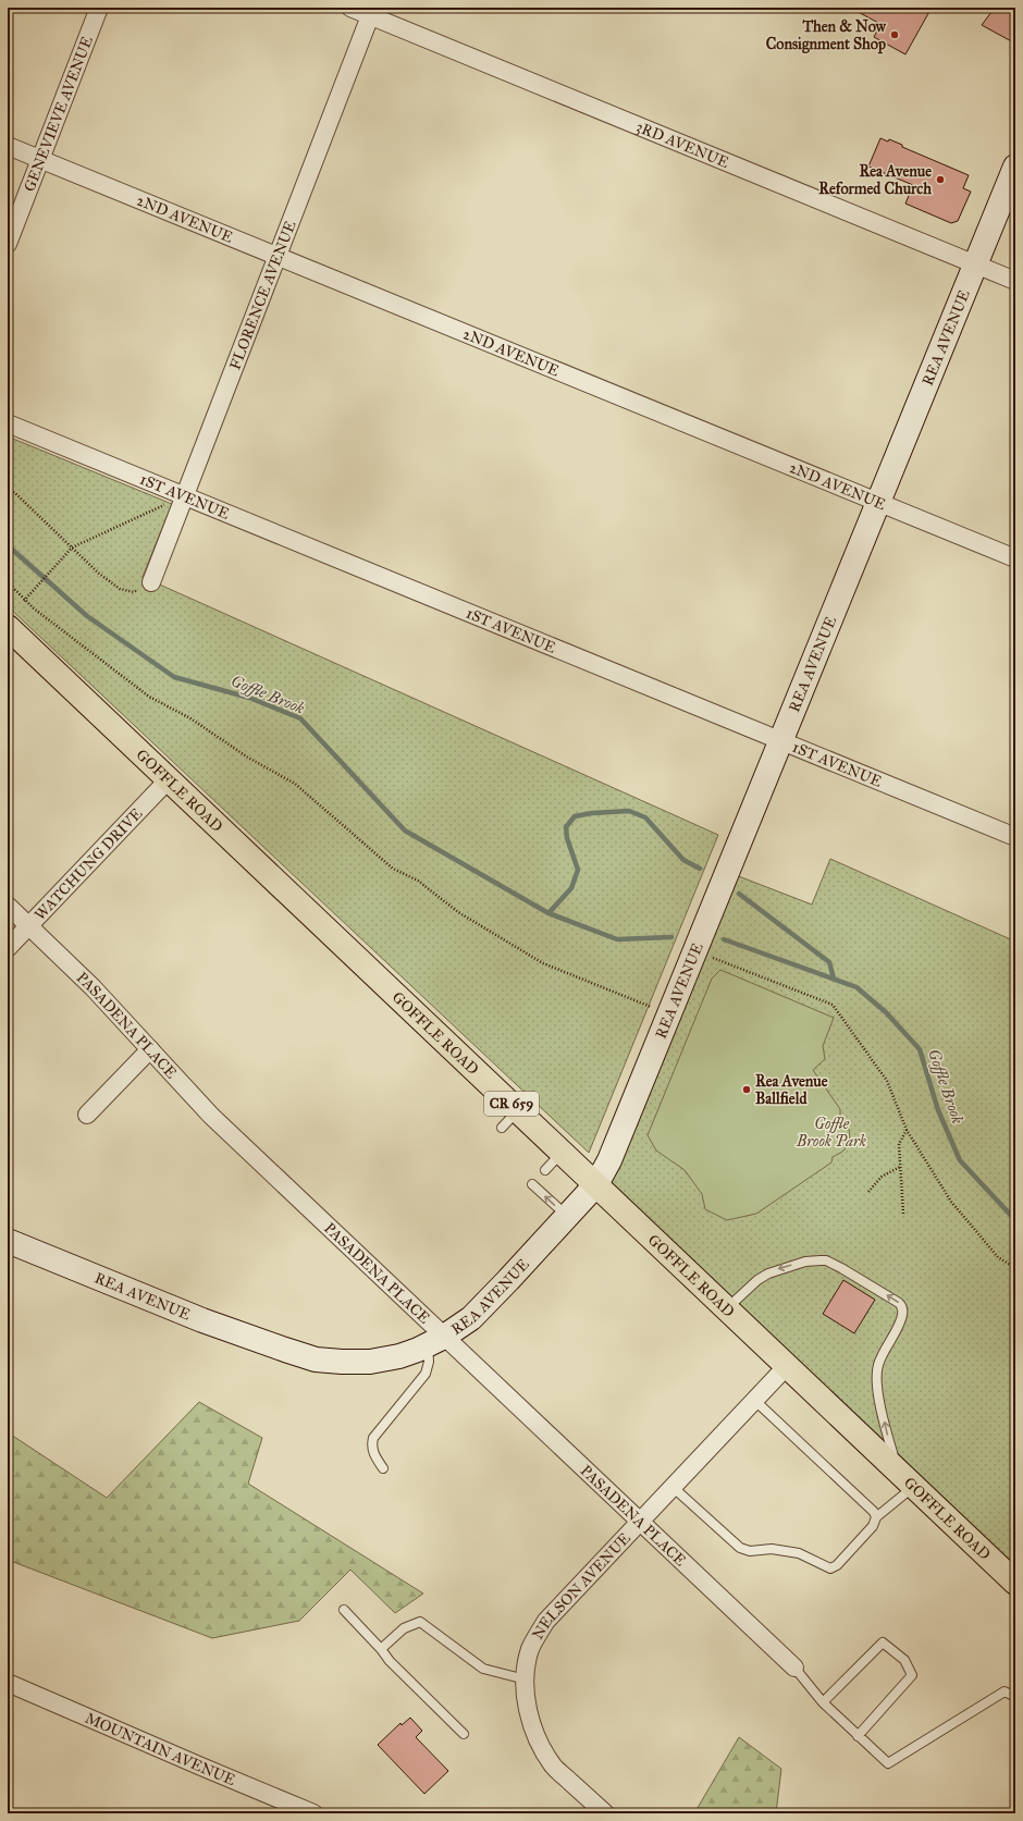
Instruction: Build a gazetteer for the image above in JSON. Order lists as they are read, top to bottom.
{
  "streets": {
    "main road": ["GOFFLE ROAD", "CR 659"],
    "street": [
      "GENEVIEVE AVENUE",
      "3RD AVENUE",
      "2ND AVENUE",
      "FLORENCE AVENUE",
      "REA AVENUE",
      "1ST AVENUE",
      "WATCHUNG DRIVE",
      "PASADENA PLACE",
      "NELSON AVENUE",
      "MOUNTAIN AVENUE"
    ]
  },
  "crossings": [
    ["GENEVIEVE AVENUE", "2ND AVENUE"],
    ["3RD AVENUE", "FLORENCE AVENUE"],
    ["3RD AVENUE", "REA AVENUE"],
    ["2ND AVENUE", "FLORENCE AVENUE"],
    ["2ND AVENUE", "REA AVENUE"],
    ["FLORENCE AVENUE", "1ST AVENUE"],
    ["REA AVENUE", "1ST AVENUE"],
    ["REA AVENUE", "GOFFLE ROAD"],
    ["REA AVENUE", "PASADENA PLACE"],
    ["GOFFLE ROAD", "WATCHUNG DRIVE"],
    ["GOFFLE ROAD", "NELSON AVENUE"],
    ["WATCHUNG DRIVE", "PASADENA PLACE"],
    ["PASADENA PLACE", "NELSON AVENUE"]
  ],
  "water": ["Goffle Brook"],
  "parks": ["Goffle Brook Park"],
  "places": ["Then & Now Consignment Shop", "Rea Avenue Reformed Church", "Rea Avenue Ballfield"]
}
